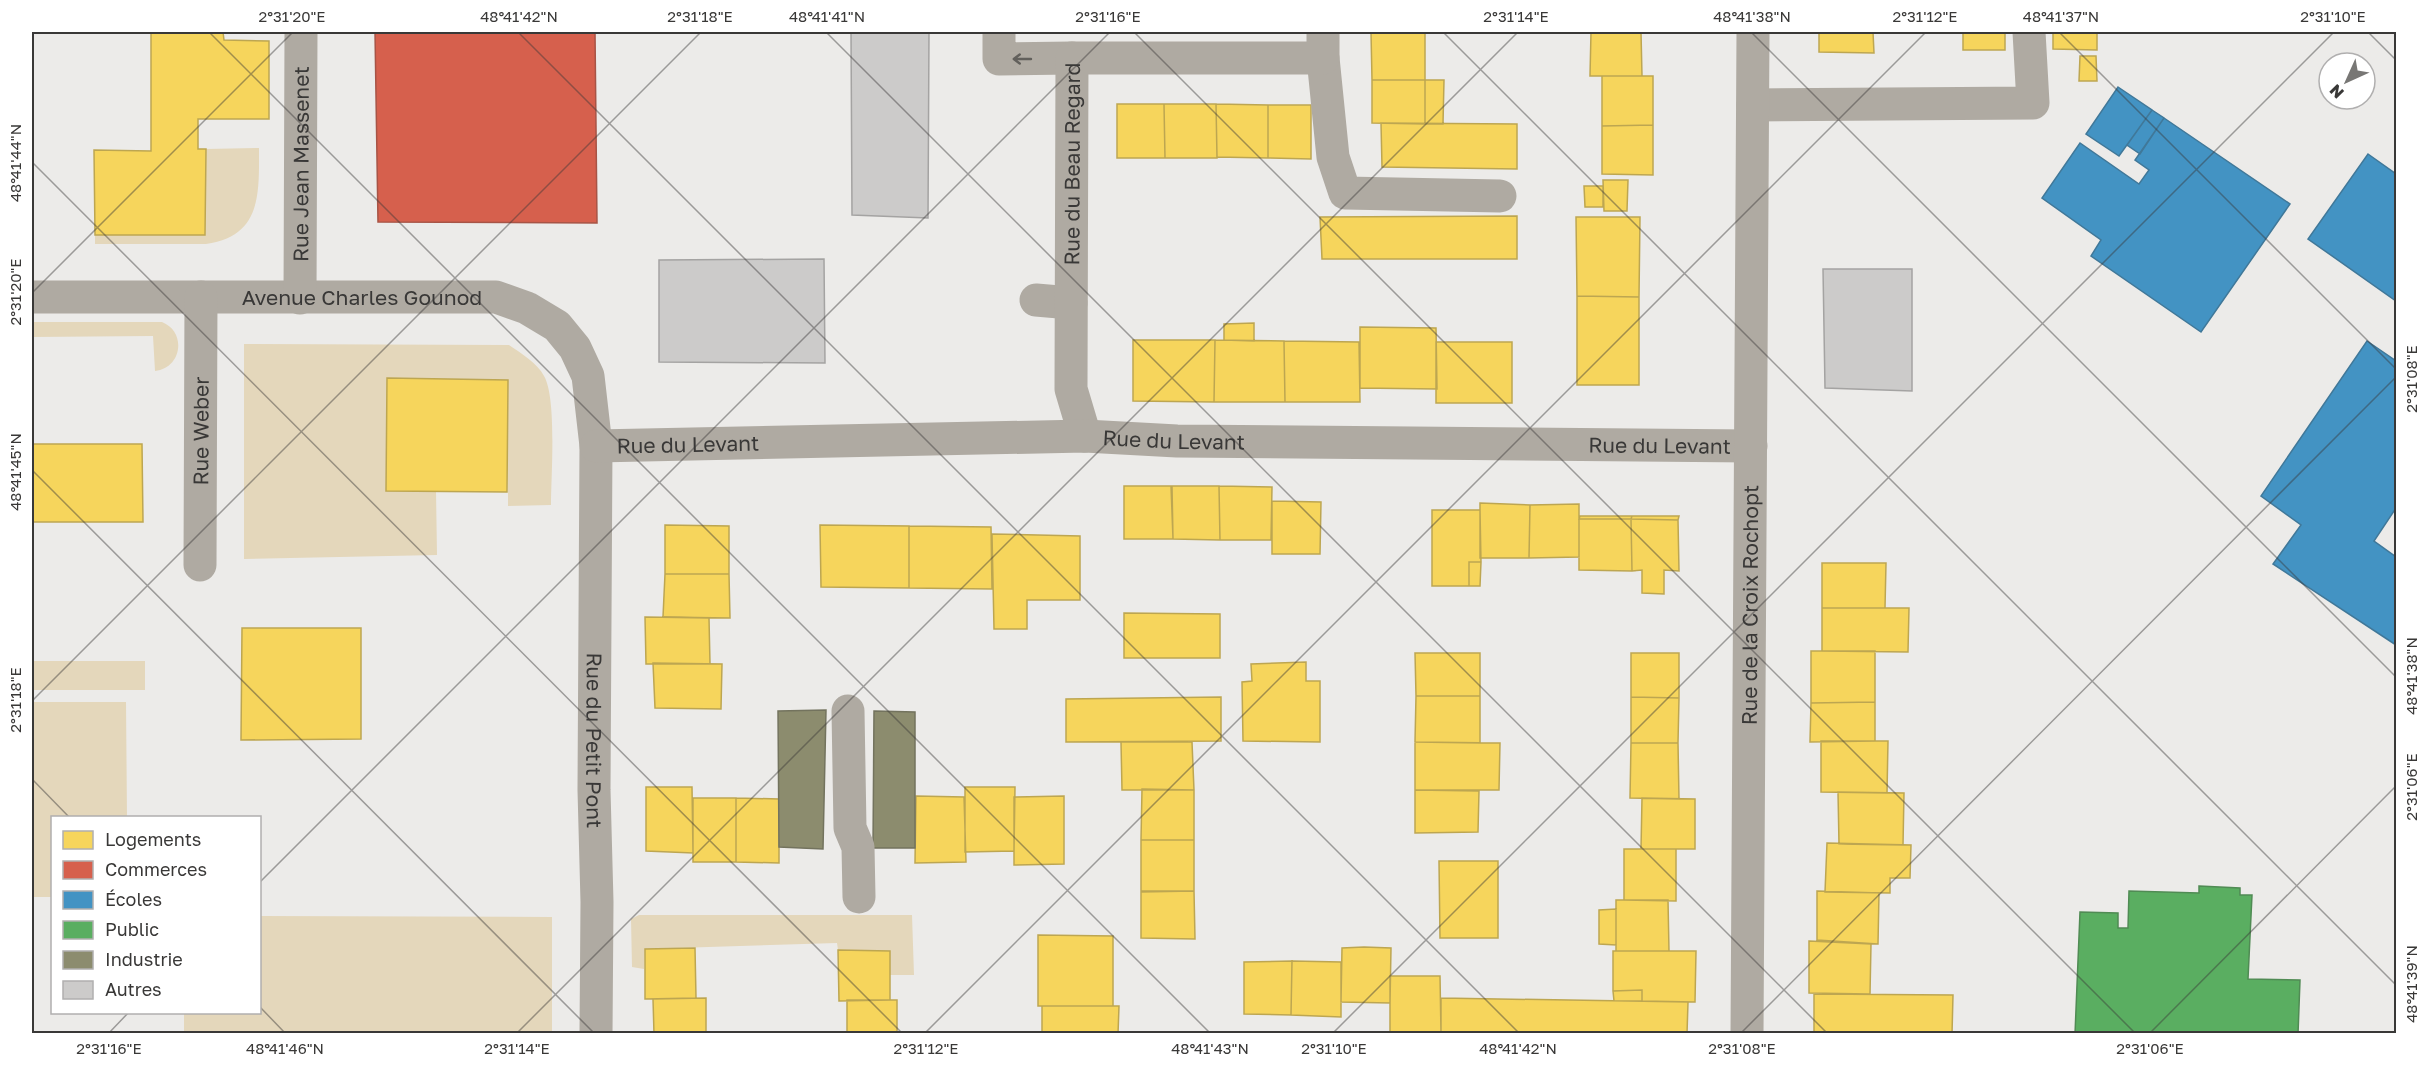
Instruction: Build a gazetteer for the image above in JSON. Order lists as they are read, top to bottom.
{
  "streets": {
    "street": [
      "Rue Jean Massenet",
      "Rue du Beau Regard",
      "Avenue Charles Gounod",
      "Rue Weber",
      "Rue du Levant",
      "Rue de la Croix Rochopt",
      "Rue du Petit Pont"
    ]
  },
  "crossings": [
    ["Rue Jean Massenet", "Avenue Charles Gounod"],
    ["Rue du Beau Regard", "Rue du Levant"],
    ["Avenue Charles Gounod", "Rue Weber"],
    ["Avenue Charles Gounod", "Rue du Levant"],
    ["Avenue Charles Gounod", "Rue du Petit Pont"],
    ["Rue du Levant", "Rue de la Croix Rochopt"],
    ["Rue du Levant", "Rue du Petit Pont"]
  ],
  "legend": [
    "Logements",
    "Commerces",
    "Écoles",
    "Public",
    "Industrie",
    "Autres"
  ],
  "north": "bottom left",
  "coordinates": [
    "2°31'20\"E",
    "48°41'42\"N",
    "2°31'18\"E",
    "48°41'41\"N",
    "2°31'16\"E",
    "2°31'14\"E",
    "48°41'38\"N",
    "2°31'12\"E",
    "48°41'37\"N",
    "2°31'10\"E",
    "48°41'44\"N",
    "2°31'08\"E",
    "48°41'45\"N",
    "2°31'06\"E",
    "48°41'39\"N",
    "48°41'46\"N",
    "48°41'43\"N"
  ]
}
